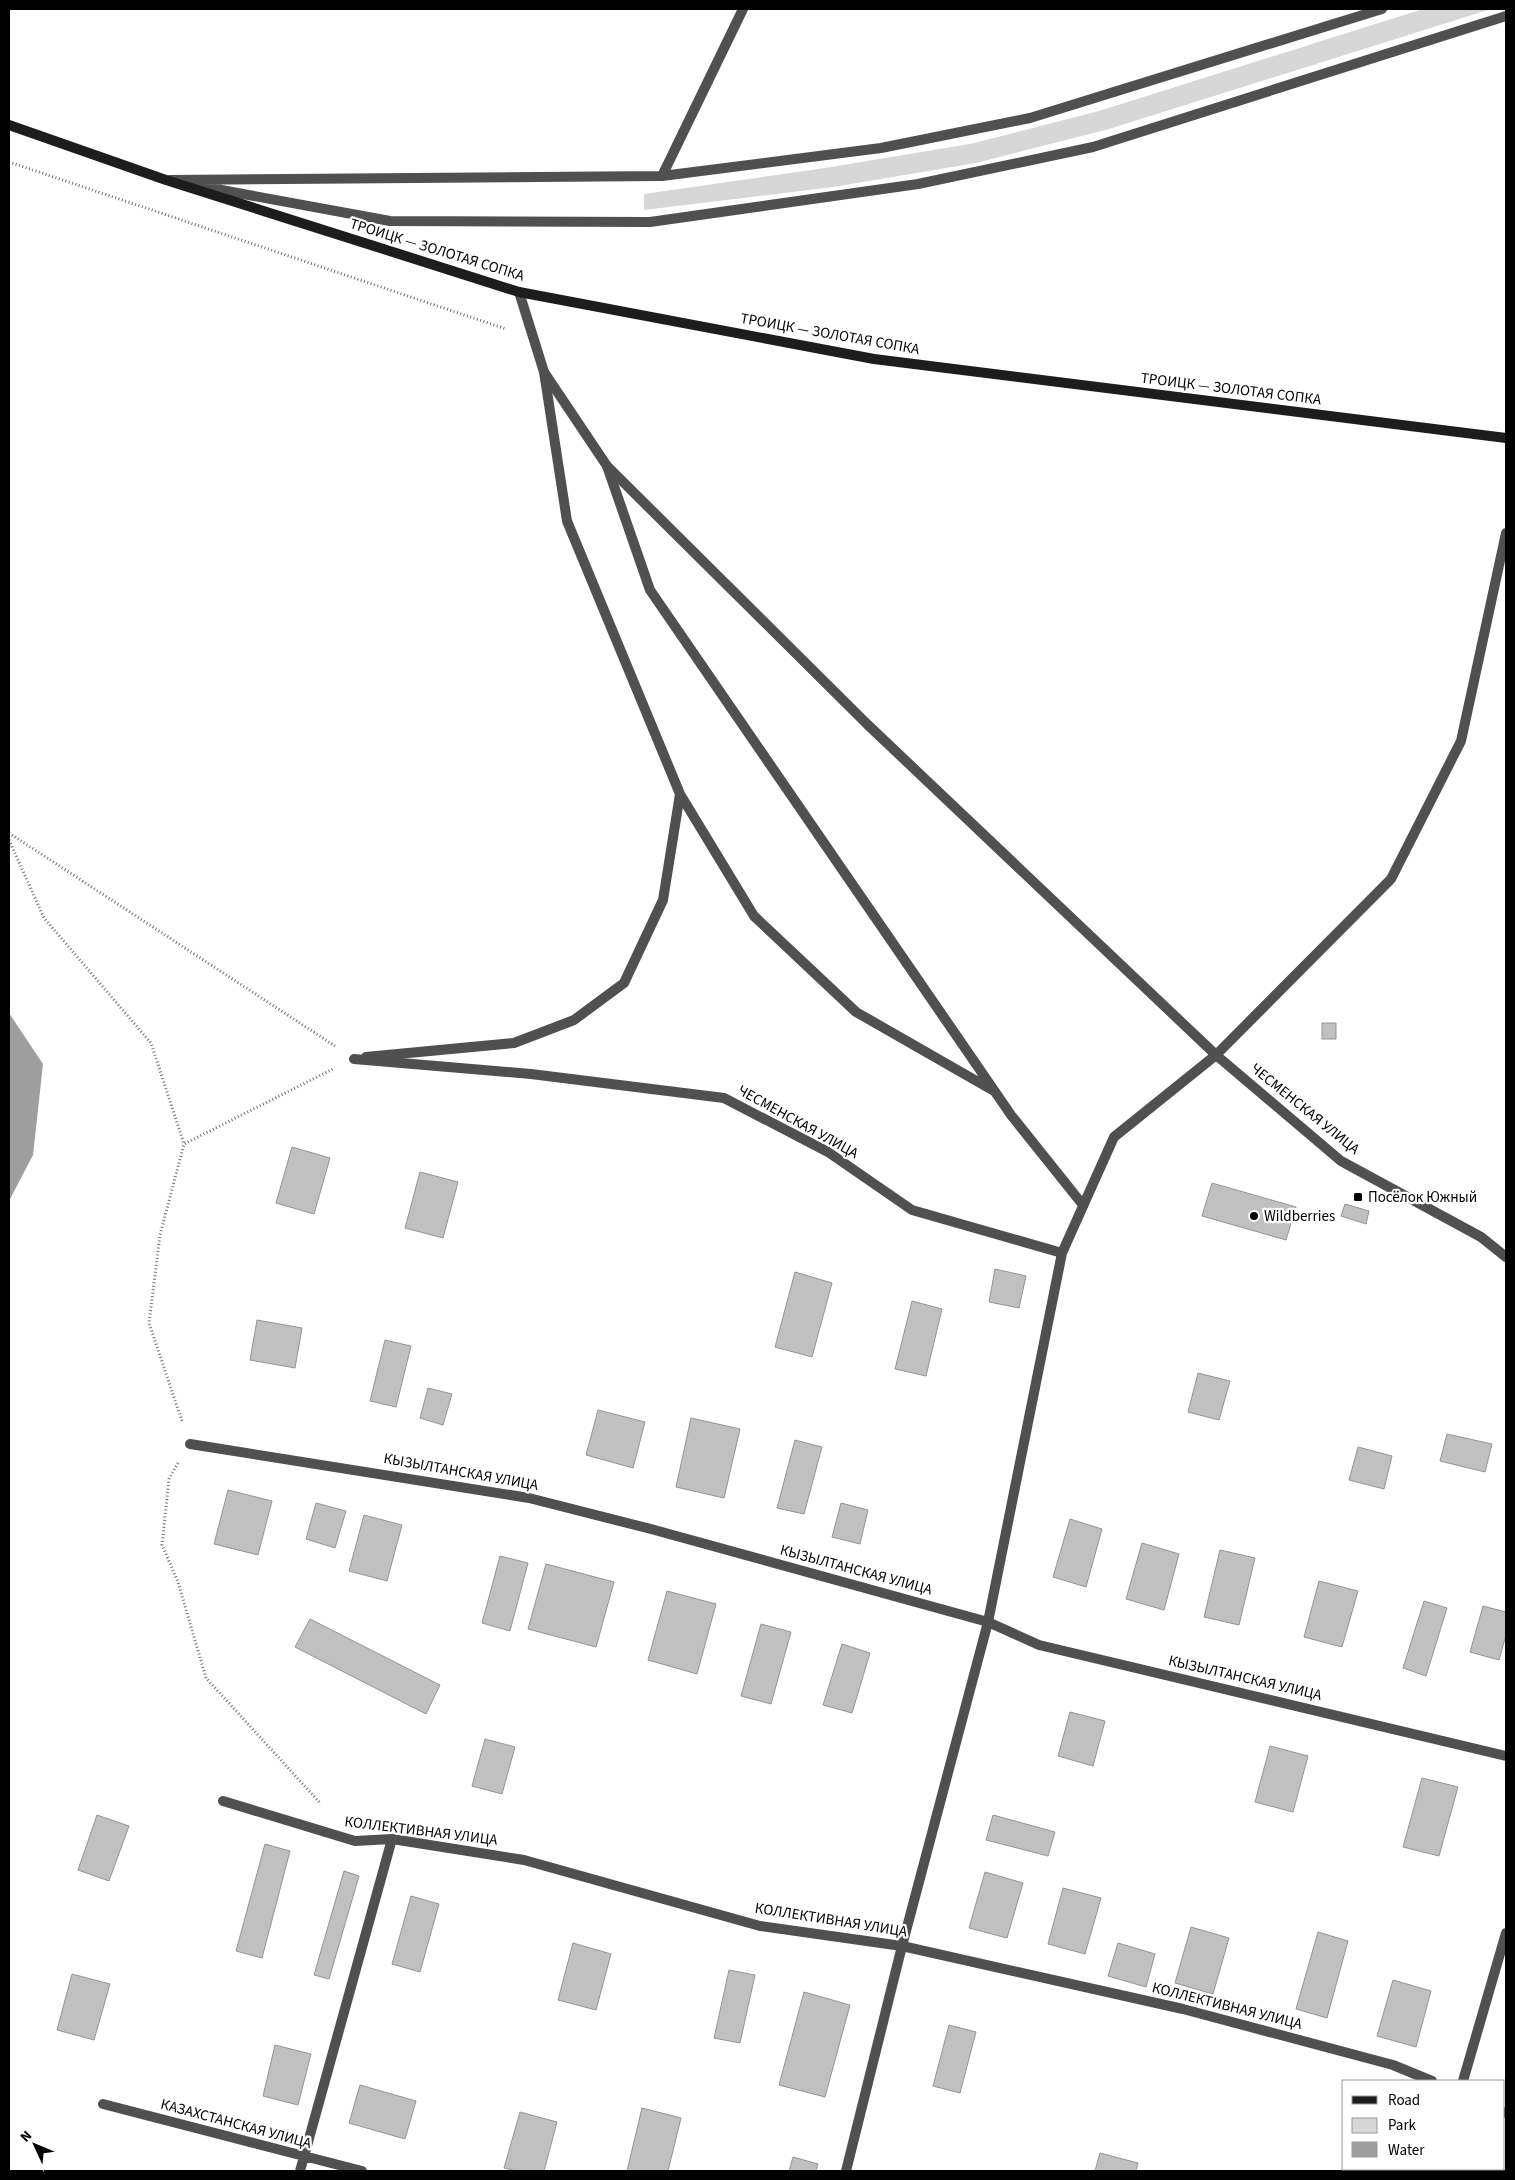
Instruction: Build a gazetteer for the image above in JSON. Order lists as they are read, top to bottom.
{
  "streets": {
    "street": [
      "ТРОИЦК — ЗОЛОТАЯ СОПКА",
      "ЧЕСМЕНСКАЯ УЛИЦА",
      "КЫЗЫЛТАНСКАЯ УЛИЦА",
      "КОЛЛЕКТИВНАЯ УЛИЦА",
      "КАЗАХСТАНСКАЯ УЛИЦА"
    ]
  },
  "places": {
    "transit": ["Посёлок Южный"],
    "other": ["Wildberries"]
  },
  "legend": ["Road", "Park", "Water"],
  "north": "top left"
}
